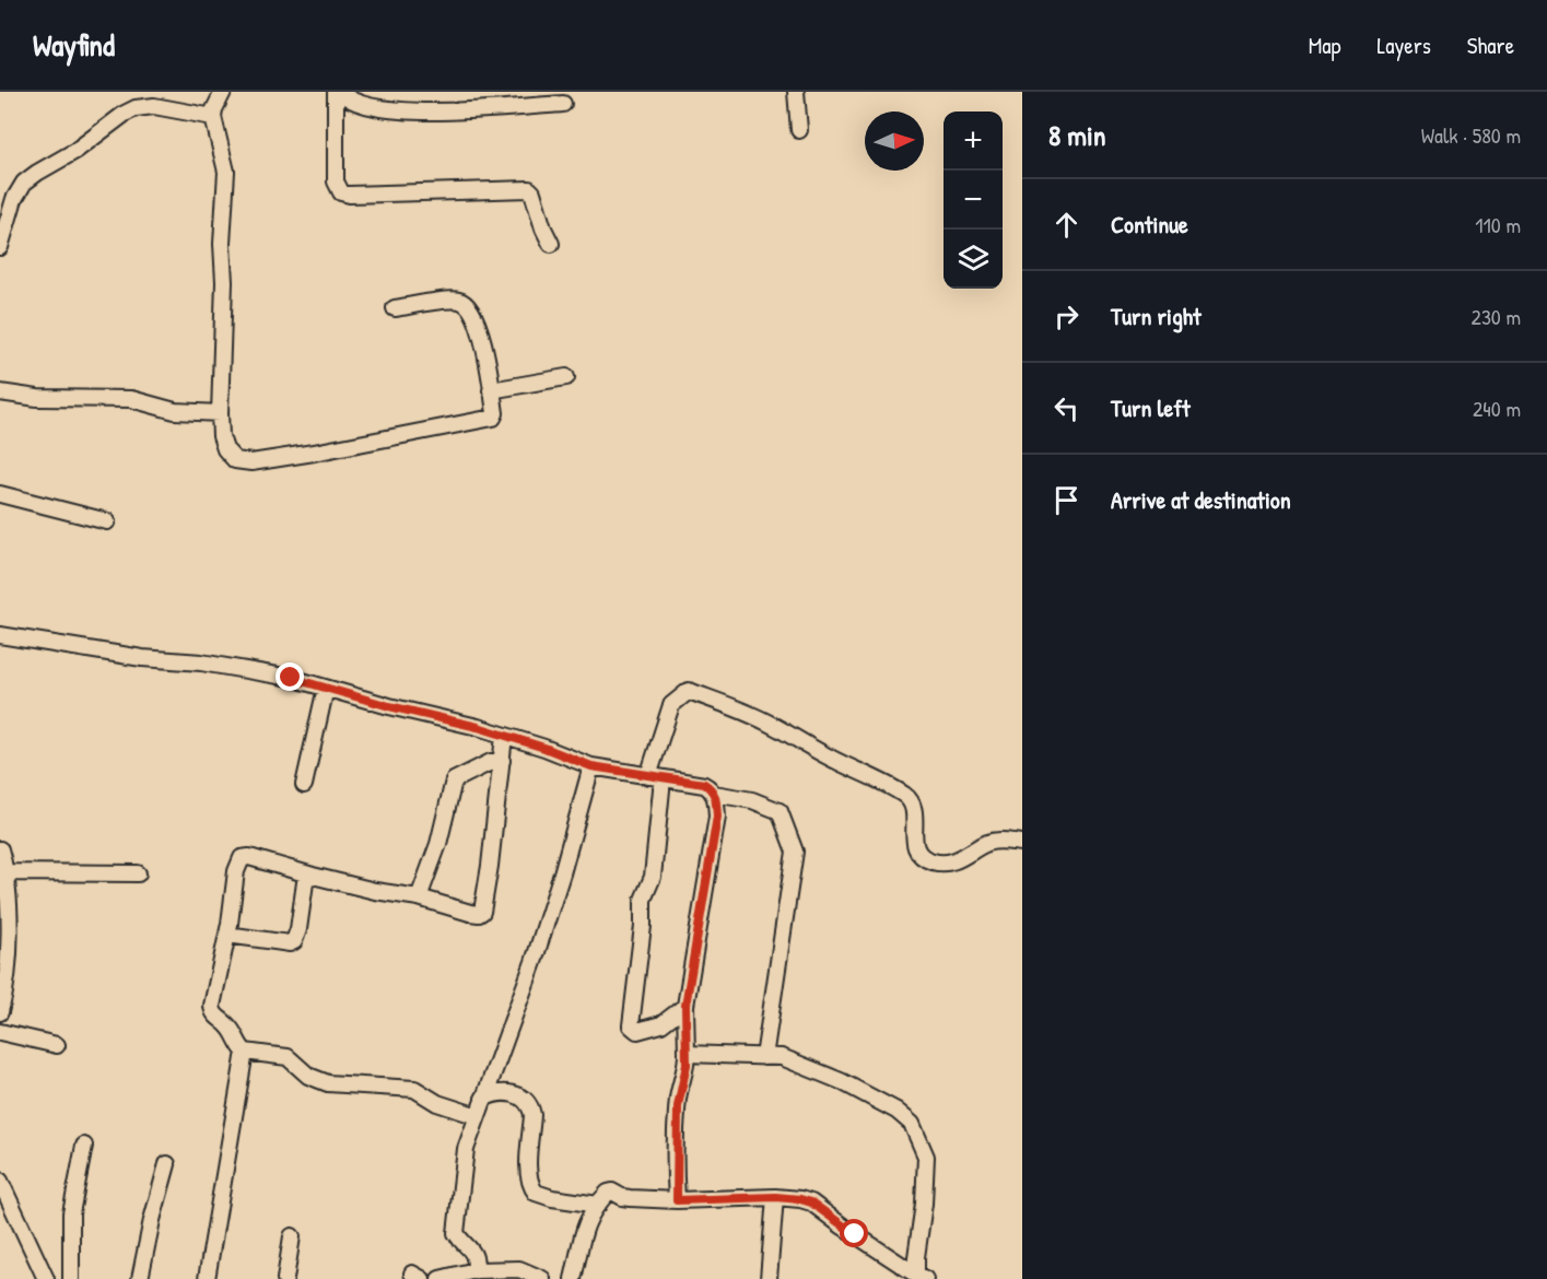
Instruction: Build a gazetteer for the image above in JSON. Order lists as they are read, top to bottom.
{
  "north": "right",
  "page": {
    "header": "Wayfind",
    "nav": ["Map", "Layers", "Share"],
    "heading": ["8 min", "Walk · 580 m"],
    "map_buttons": ["+", "−"],
    "list": [
      ["Continue", "110 m"],
      ["Turn right", "230 m"],
      ["Turn left", "240 m"],
      "Arrive at destination"
    ]
  }
}
